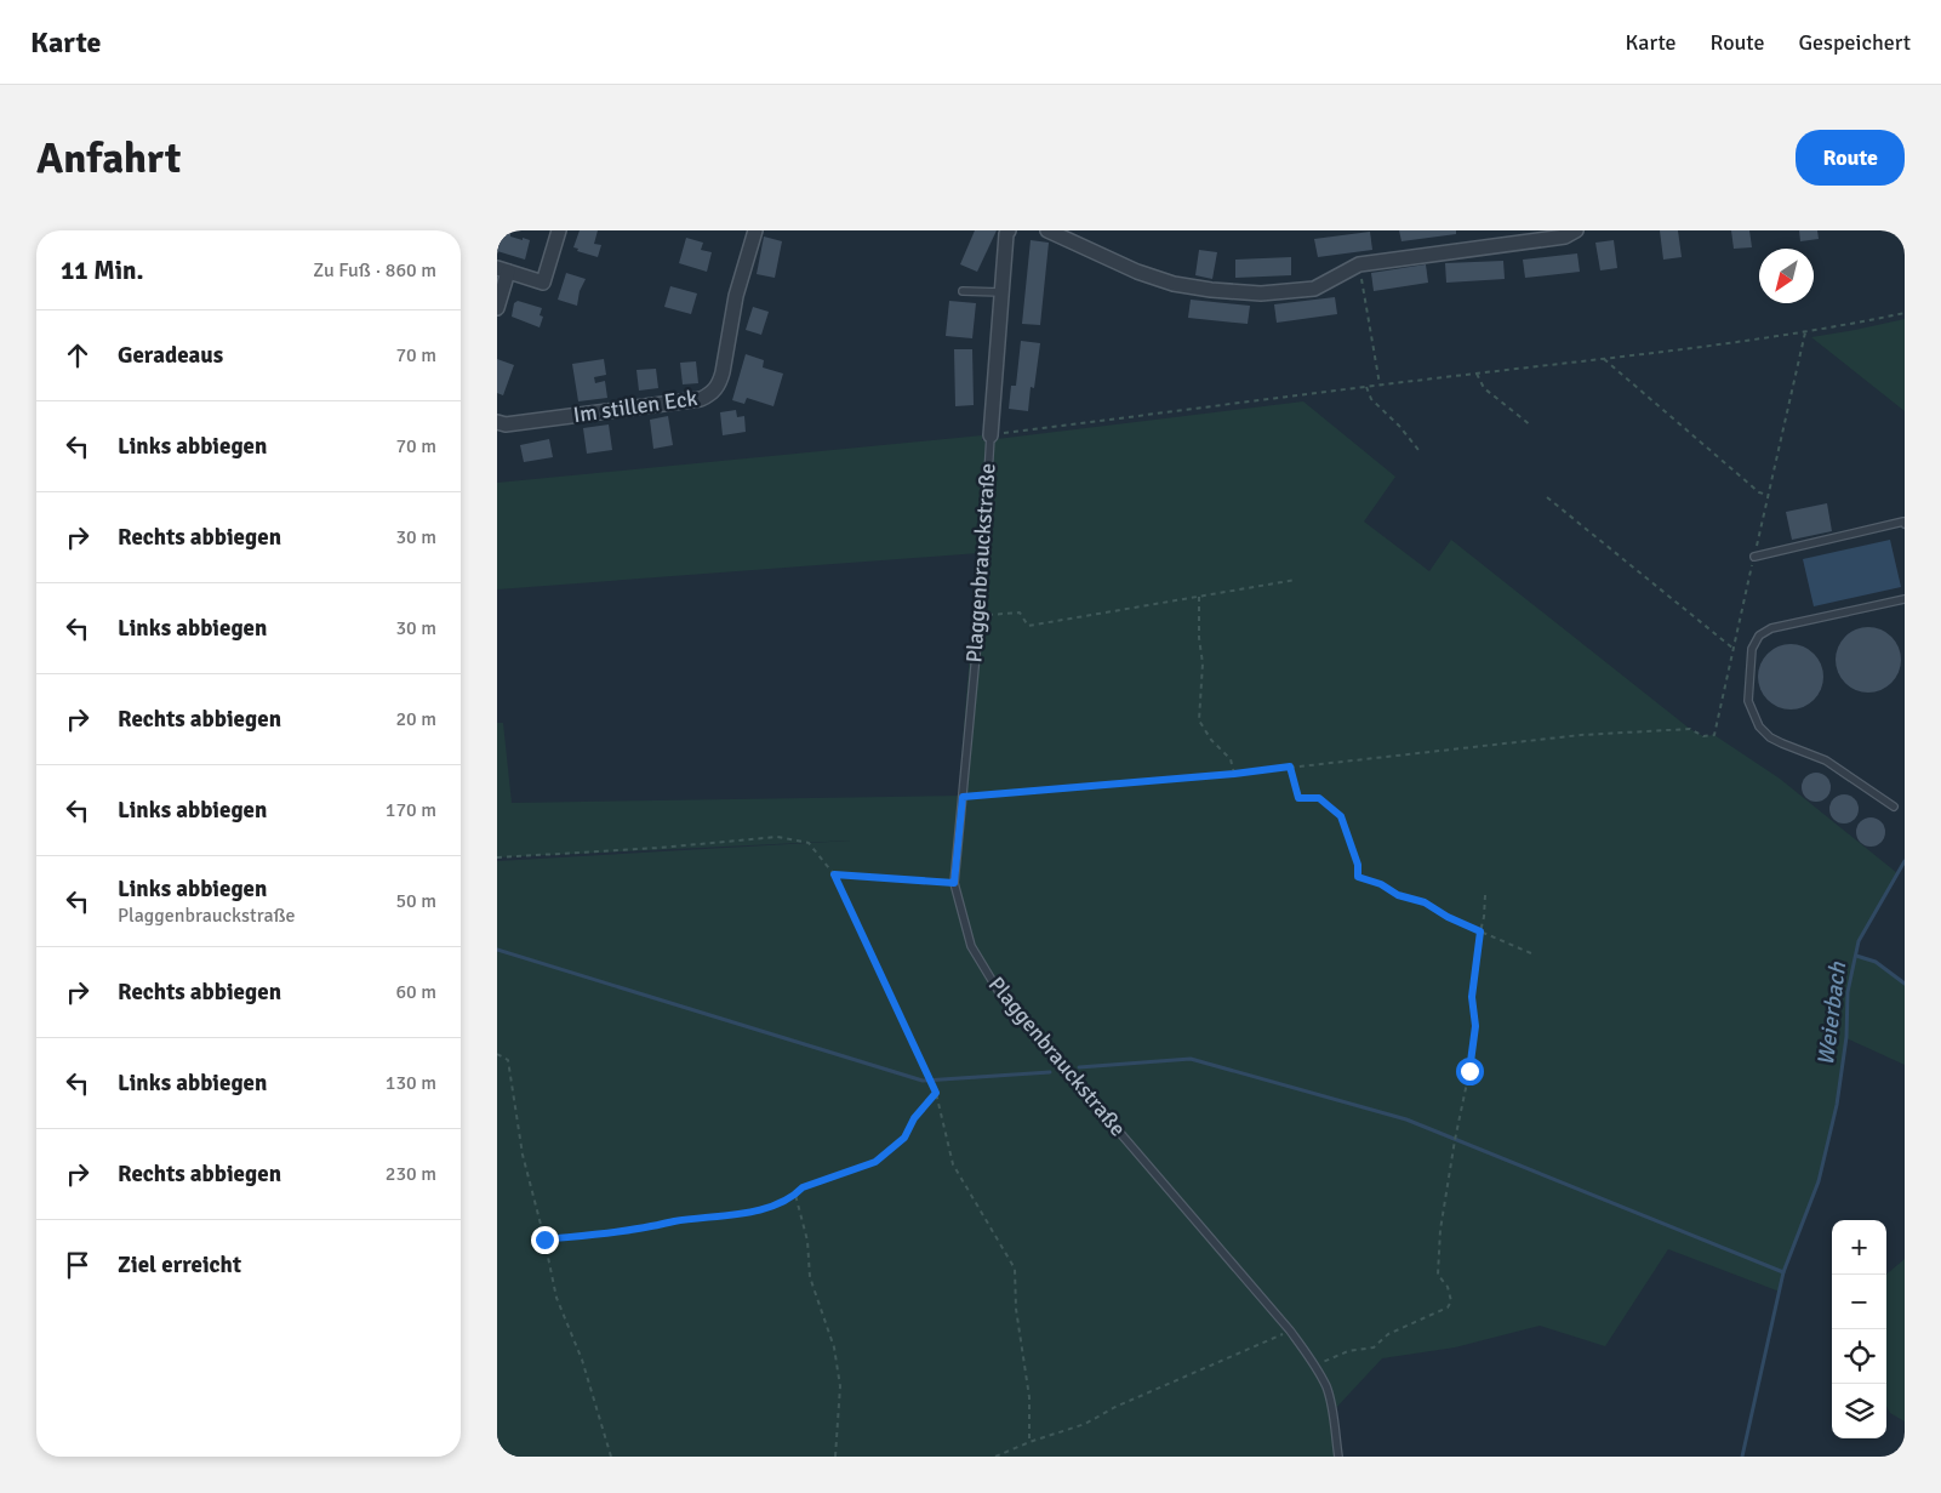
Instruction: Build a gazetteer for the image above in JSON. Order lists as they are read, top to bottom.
{
  "streets": {
    "street": ["Im stillen Eck", "Plaggenbrauckstraße"]
  },
  "water": ["Weierbach"],
  "north": "bottom left",
  "page": {
    "header": "Karte",
    "nav": ["Karte", "Route", "Gespeichert"],
    "buttons": "Route",
    "title": "Anfahrt",
    "heading": ["11 Min.", "Zu Fuß · 860 m"],
    "list": [
      ["Geradeaus", "70 m"],
      ["Links abbiegen", "70 m"],
      ["Rechts abbiegen", "30 m"],
      ["Links abbiegen", "30 m"],
      ["Rechts abbiegen", "20 m"],
      ["Links abbiegen", "170 m"],
      ["Links abbiegen", "Plaggenbrauckstraße", "50 m"],
      ["Rechts abbiegen", "60 m"],
      ["Links abbiegen", "130 m"],
      ["Rechts abbiegen", "230 m"],
      "Ziel erreicht"
    ],
    "map_buttons": ["+", "−"]
  }
}
